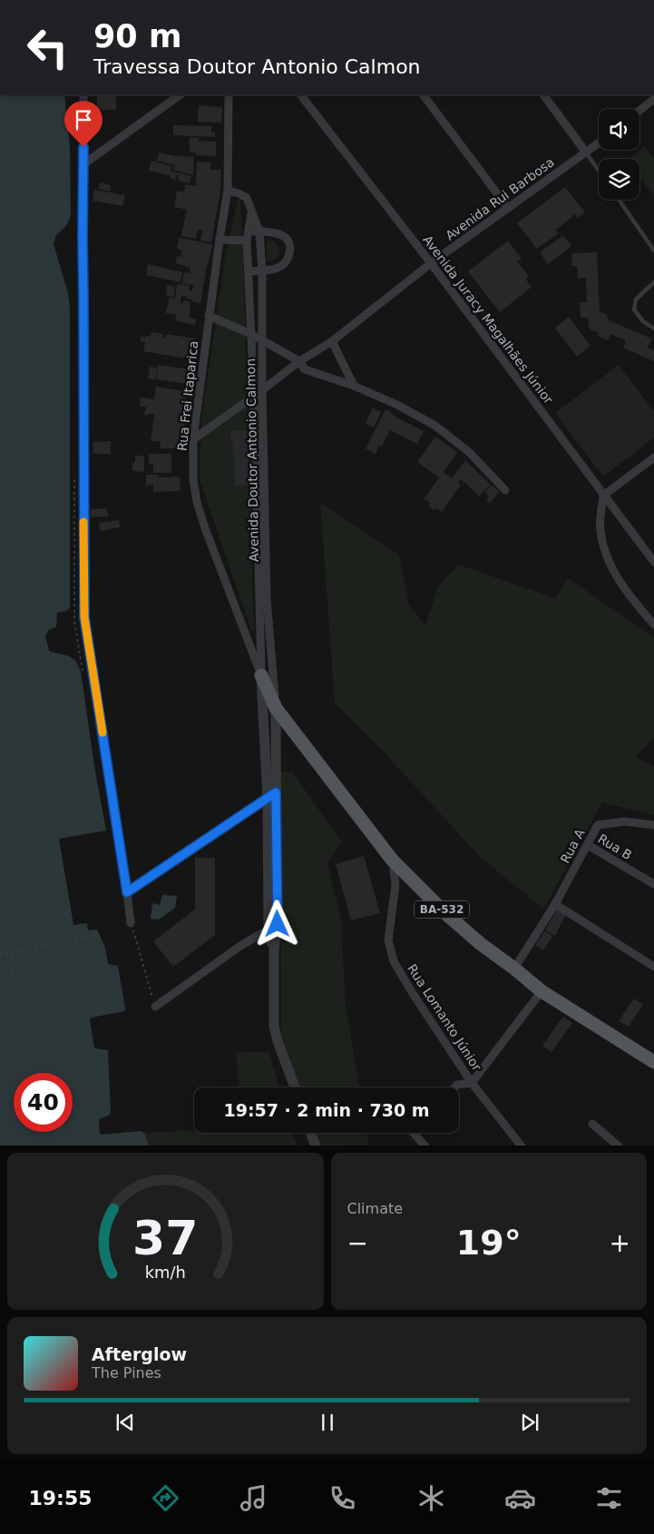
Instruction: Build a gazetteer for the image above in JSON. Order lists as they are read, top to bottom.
{
  "streets": {
    "main road": ["BA-532"],
    "street": [
      "Avenida Rui Barbosa",
      "Avenida Juracy Magalhães Júnior",
      "Rua Frei Itaparica",
      "Avenida Doutor Antonio Calmon",
      "Rua A",
      "Rua B",
      "Rua Lomanto Júnior"
    ]
  },
  "crossings": [
    ["Avenida Rui Barbosa", "Avenida Juracy Magalhães Júnior"],
    ["Avenida Rui Barbosa", "Rua Frei Itaparica"],
    ["Avenida Rui Barbosa", "Avenida Doutor Antonio Calmon"],
    ["Rua Frei Itaparica", "Avenida Doutor Antonio Calmon"],
    ["Rua Frei Itaparica", "BA-532"],
    ["Avenida Doutor Antonio Calmon", "BA-532"],
    ["Rua A", "Rua B"],
    ["Rua A", "BA-532"],
    ["BA-532", "Rua Lomanto Júnior"]
  ],
  "page": {
    "turn": ["90 m", "Travessa Doutor Antonio Calmon"],
    "limit": "40",
    "trip": "19:57 · 2 min · 730 m",
    "tile": "Climate",
    "heat": ["−", "19°", "+"],
    "song": ["Afterglow", "The Pines"],
    "tabs": "19:55",
    "gauge": ["37", "km/h"]
  }
}
